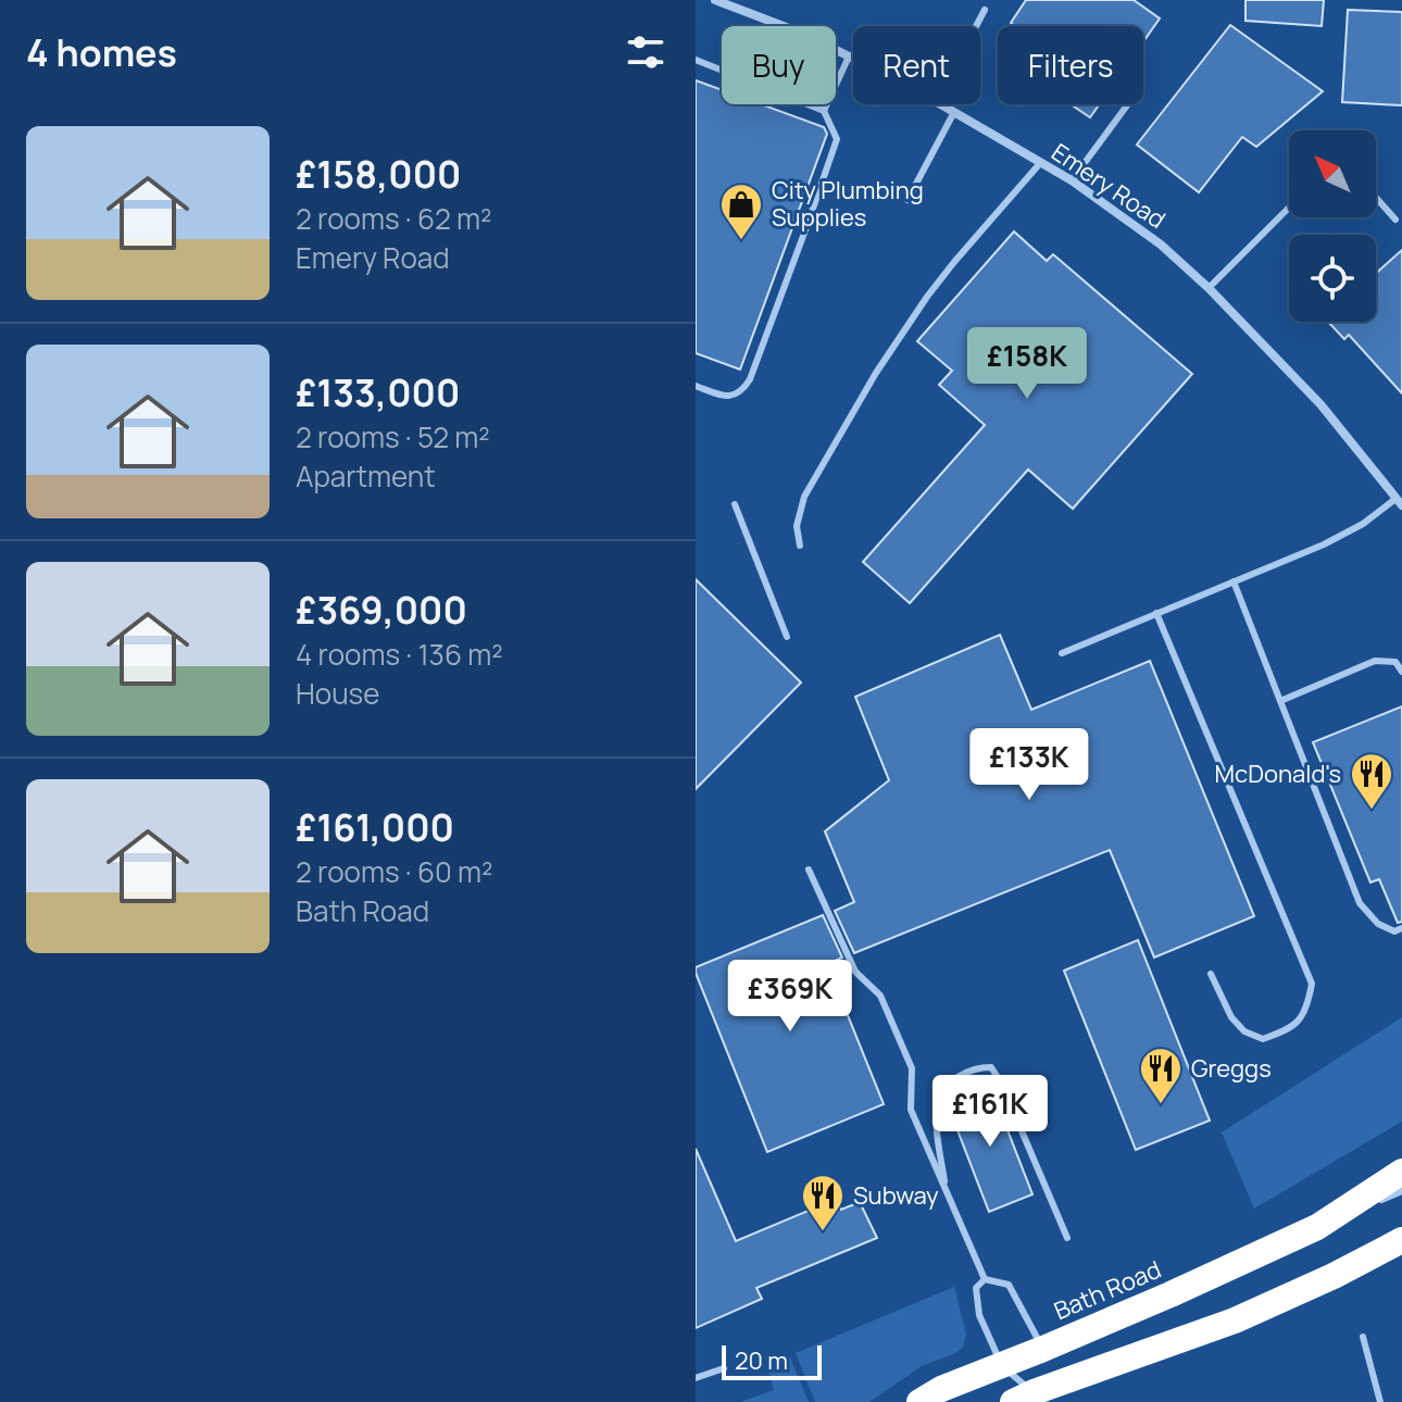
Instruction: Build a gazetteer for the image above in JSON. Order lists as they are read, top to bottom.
{
  "streets": {
    "highway": ["Bath Road"],
    "street": ["Emery Road"]
  },
  "places": {
    "shop": ["City Plumbing Supplies"],
    "restaurant": ["McDonald's", "Greggs", "Subway"]
  },
  "scale_bar": "20 m",
  "north": "top left",
  "page": {
    "heading": "4 homes",
    "chip": ["Buy", "Rent", "Filters"],
    "list": [
      {
        "name": "£158,000",
        "note": "2 rooms · 62 m² · Emery Road"
      },
      {
        "name": "£133,000",
        "note": "2 rooms · 52 m² · Apartment"
      },
      {
        "name": "£369,000",
        "note": "4 rooms · 136 m² · House"
      },
      {
        "name": "£161,000",
        "note": "2 rooms · 60 m² · Bath Road"
      }
    ],
    "price": [
      "£158K",
      "£133K",
      "£369K",
      "£161K"
    ],
    "scale": "20 m"
  }
}
